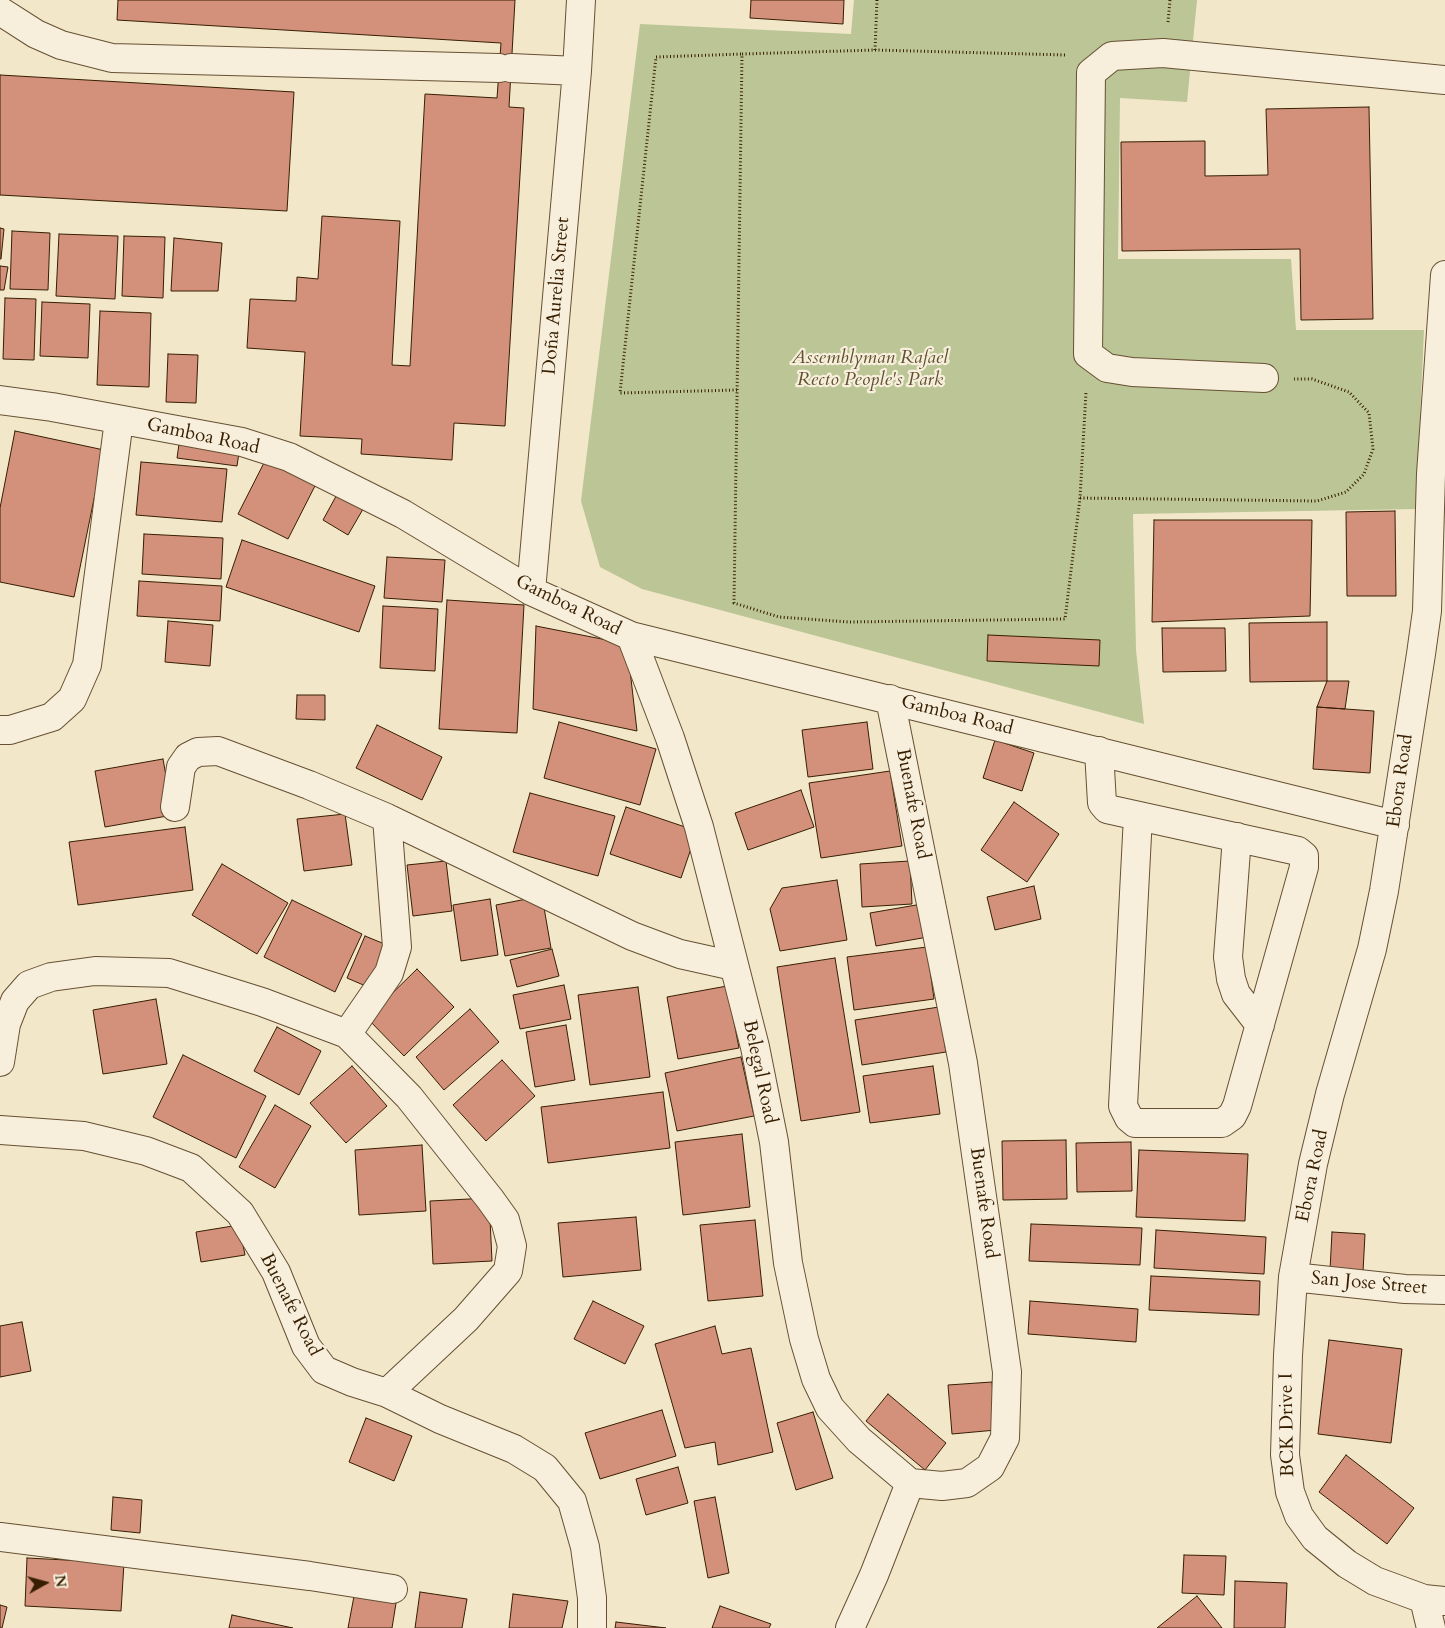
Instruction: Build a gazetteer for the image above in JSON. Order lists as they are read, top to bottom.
{
  "streets": {
    "street": [
      "Doña Aurelia Street",
      "Gamboa Road",
      "Ebora Road",
      "Buenafe Road",
      "Belegal Road",
      "San Jose Street",
      "BCK Drive I"
    ]
  },
  "crossings": [
    ["Doña Aurelia Street", "Gamboa Road"],
    ["Gamboa Road", "Ebora Road"],
    ["Gamboa Road", "Buenafe Road"],
    ["Gamboa Road", "Belegal Road"],
    ["Ebora Road", "San Jose Street"],
    ["Ebora Road", "BCK Drive I"],
    ["Buenafe Road", "Belegal Road"],
    ["San Jose Street", "BCK Drive I"]
  ],
  "parks": ["Assemblyman Rafael Recto People's Park"],
  "north": "right"
}
